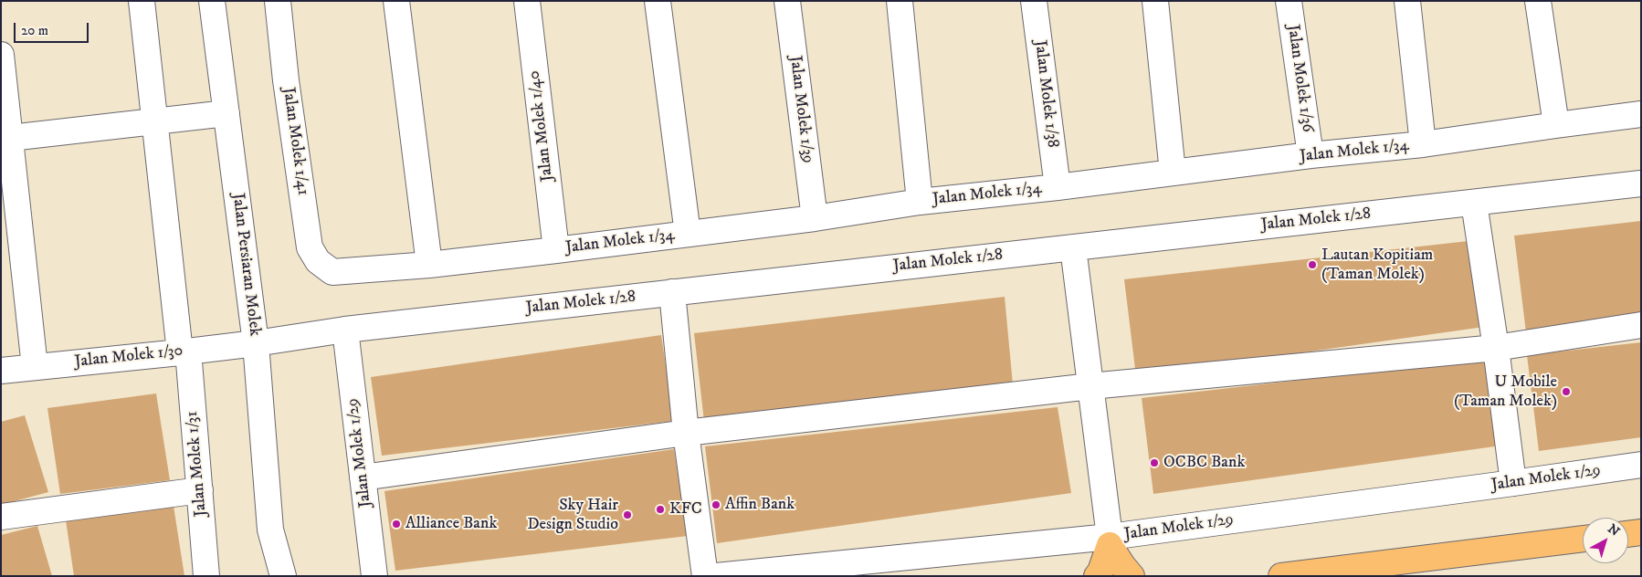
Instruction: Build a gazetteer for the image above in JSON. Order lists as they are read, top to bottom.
{
  "streets": {
    "street": [
      "Jalan Molek 1/36",
      "Jalan Molek 1/38",
      "Jalan Molek 1/39",
      "Jalan Molek 1/40",
      "Jalan Molek 1/41",
      "Jalan Molek 1/34",
      "Jalan Molek 1/28",
      "Jalan Persiaran Molek",
      "Jalan Molek 1/30",
      "Jalan Molek 1/29",
      "Jalan Molek 1/31"
    ]
  },
  "crossings": [
    ["Jalan Molek 1/36", "Jalan Molek 1/34"],
    ["Jalan Molek 1/38", "Jalan Molek 1/34"],
    ["Jalan Molek 1/39", "Jalan Molek 1/34"],
    ["Jalan Molek 1/40", "Jalan Molek 1/34"],
    ["Jalan Molek 1/41", "Jalan Molek 1/34"],
    ["Jalan Molek 1/28", "Jalan Persiaran Molek"],
    ["Jalan Molek 1/28", "Jalan Molek 1/30"],
    ["Jalan Molek 1/28", "Jalan Molek 1/29"],
    ["Jalan Persiaran Molek", "Jalan Molek 1/30"],
    ["Jalan Molek 1/30", "Jalan Molek 1/31"]
  ],
  "places": [
    "Lautan Kopitiam (Taman Molek)",
    "U Mobile (Taman Molek)",
    "OCBC Bank",
    "Affin Bank",
    "KFC",
    "Sky Hair Design Studio",
    "Alliance Bank"
  ],
  "scale_bar": "20 m",
  "north": "top right"
}
